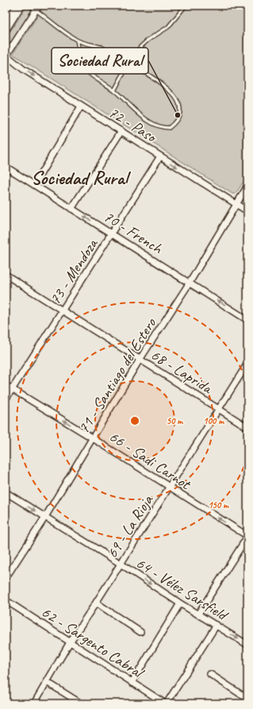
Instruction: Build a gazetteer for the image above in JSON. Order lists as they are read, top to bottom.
{
  "streets": {
    "street": [
      "72 - Paso",
      "70 - French",
      "73 - Mendoza",
      "68 - Laprida",
      "71 - Santiago del Estero",
      "66 - Sadi Carnot",
      "69 - La Rioja",
      "64 - Vélez Sarsfield",
      "62 - Sargento Cabral"
    ]
  },
  "crossings": [
    ["72 - Paso", "73 - Mendoza"],
    ["72 - Paso", "71 - Santiago del Estero"],
    ["70 - French", "73 - Mendoza"],
    ["70 - French", "71 - Santiago del Estero"],
    ["73 - Mendoza", "68 - Laprida"],
    ["73 - Mendoza", "66 - Sadi Carnot"],
    ["68 - Laprida", "71 - Santiago del Estero"],
    ["68 - Laprida", "69 - La Rioja"],
    ["71 - Santiago del Estero", "66 - Sadi Carnot"],
    ["71 - Santiago del Estero", "64 - Vélez Sarsfield"],
    ["66 - Sadi Carnot", "69 - La Rioja"],
    ["69 - La Rioja", "64 - Vélez Sarsfield"],
    ["69 - La Rioja", "62 - Sargento Cabral"]
  ],
  "one_way": ["72 - Paso", "70 - French", "66 - Sadi Carnot"],
  "districts": ["Sociedad Rural"],
  "places": ["Sociedad Rural"],
  "rings": ["50 m", "100 m", "150 m"]
}
